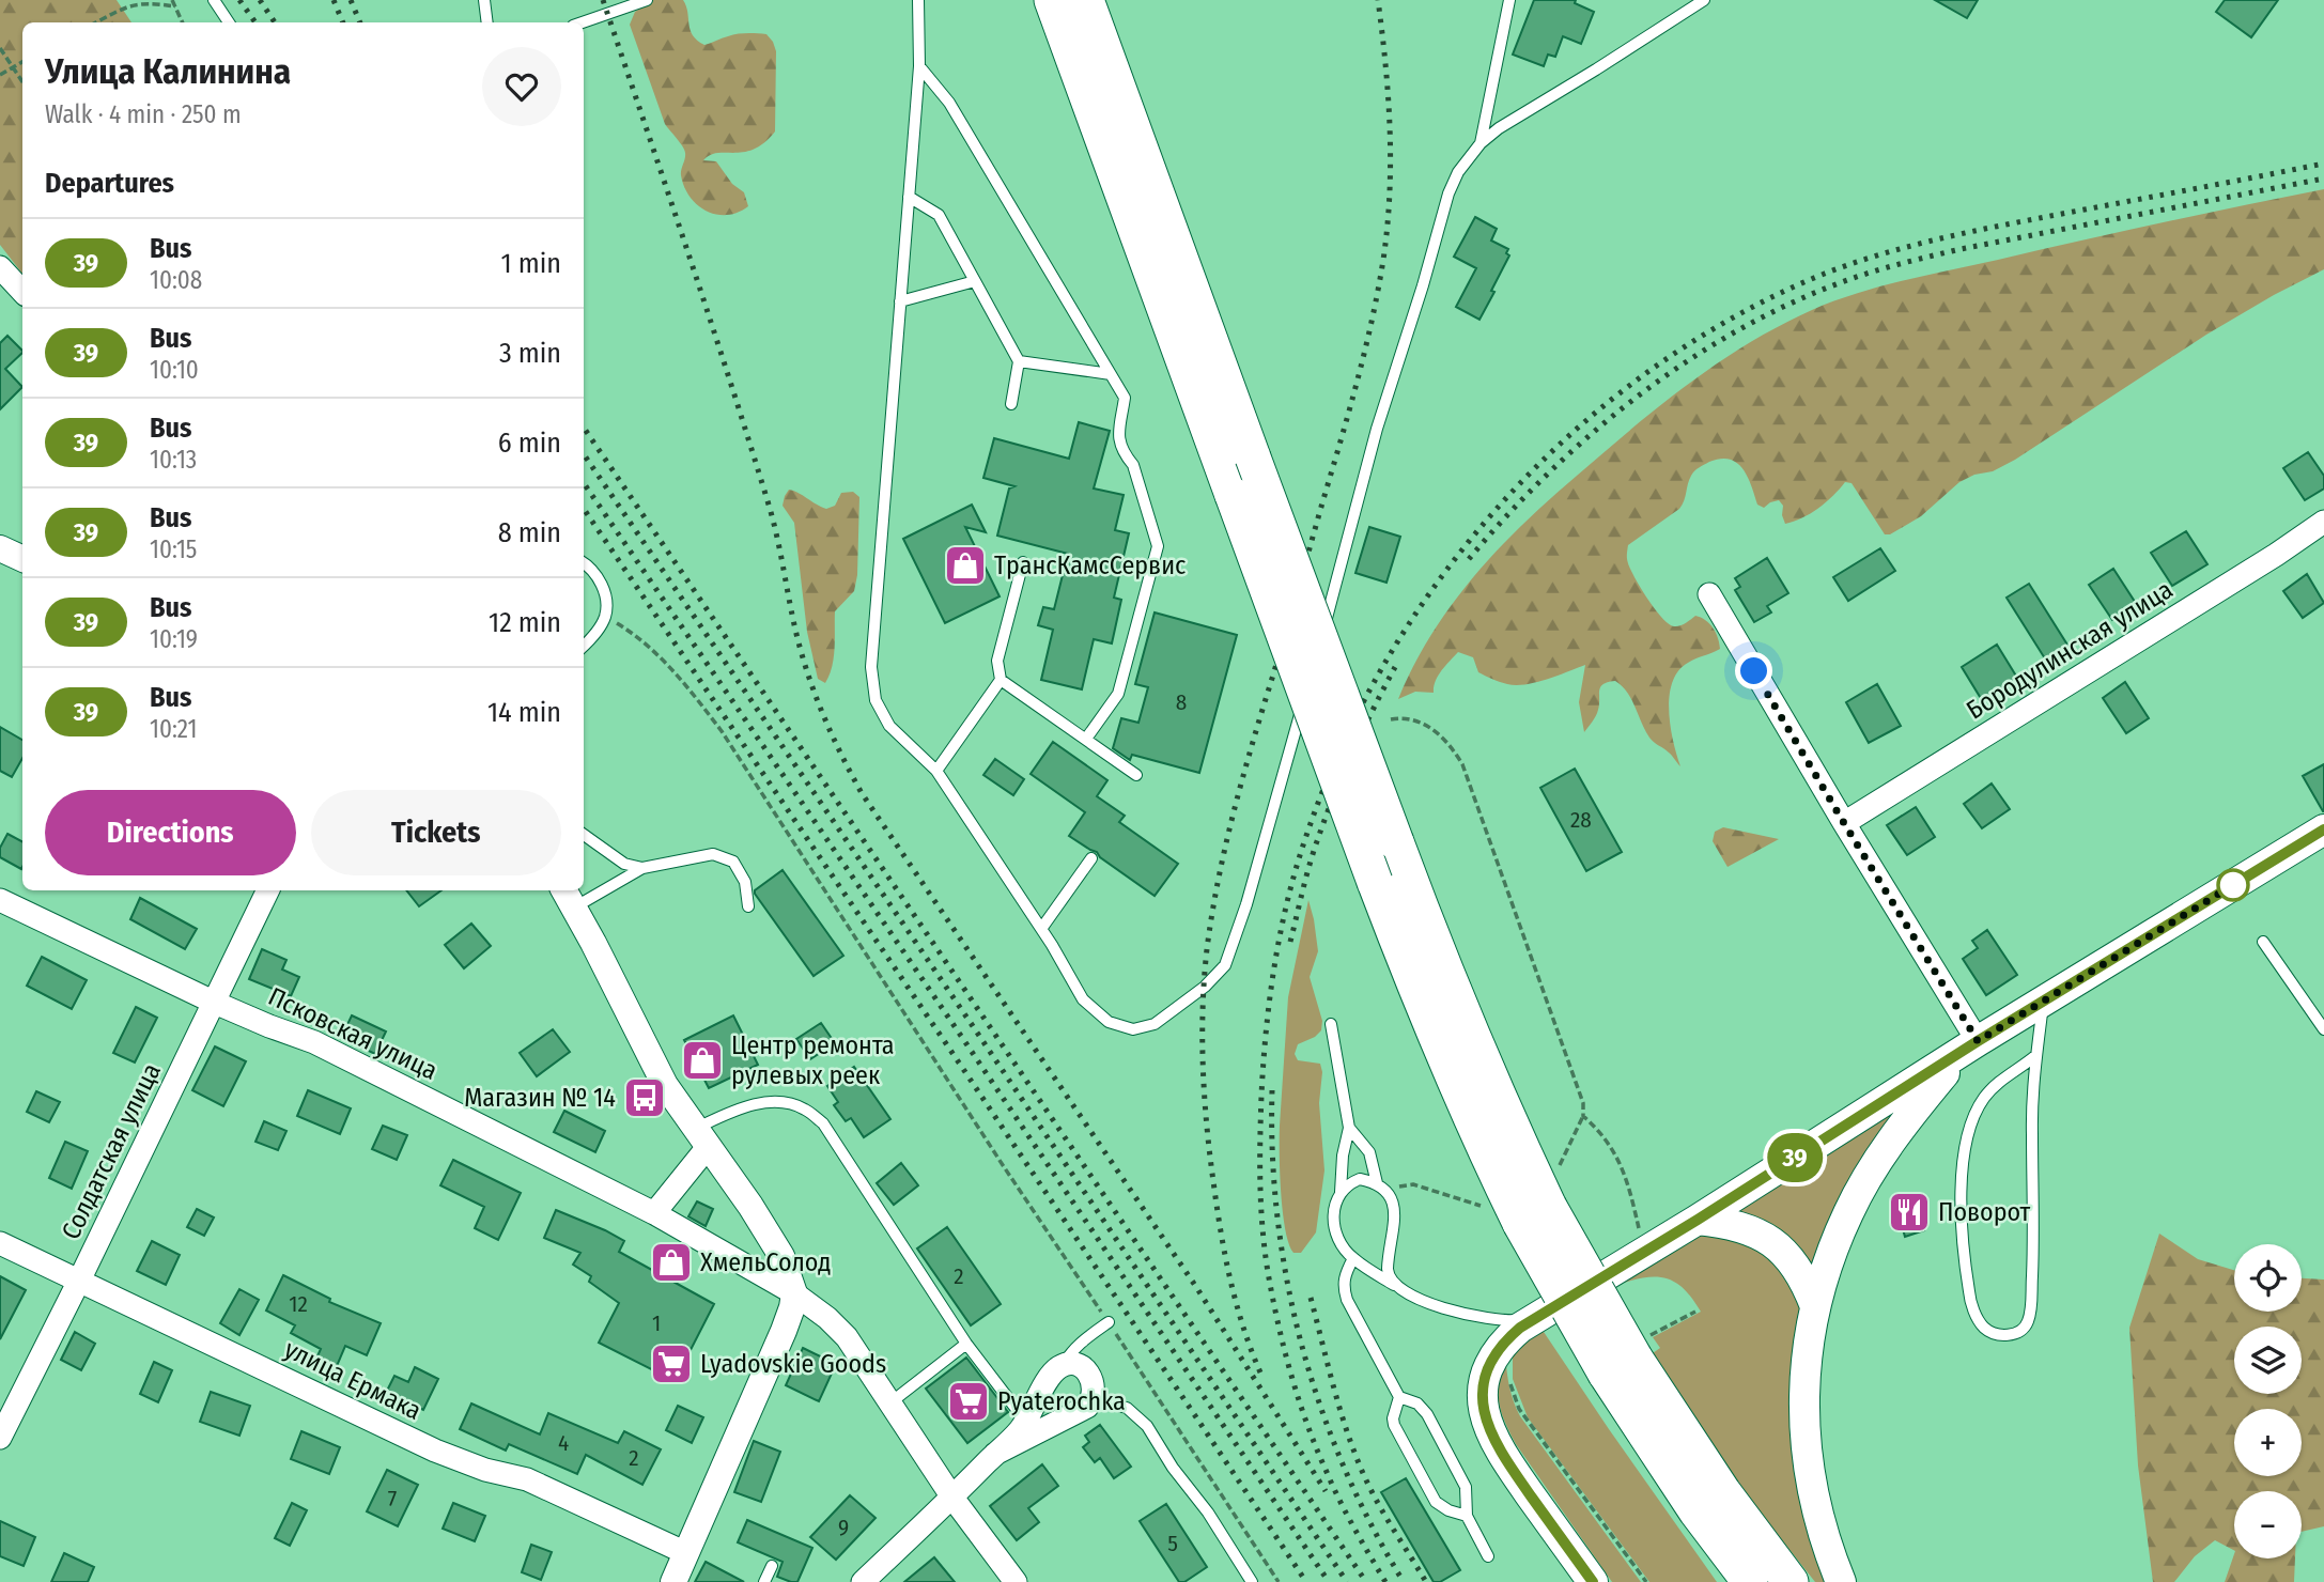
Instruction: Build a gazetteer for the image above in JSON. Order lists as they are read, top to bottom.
{
  "streets": {
    "street": [
      "Бородулинская улица",
      "Псковская улица",
      "Солдатская улица",
      "улица Ермака"
    ]
  },
  "crossings": [
    ["Псковская улица", "Солдатская улица"],
    ["Солдатская улица", "улица Ермака"]
  ],
  "places": {
    "shop": ["ТрансКамсСервис", "Центр ремонта рулевых реек", "ХмельСолод"],
    "bus stop": ["Магазин № 14"],
    "restaurant": ["Поворот"],
    "supermarket": ["Lyadovskie Goods", "Pyaterochka"]
  },
  "lines": ["bus line 39"],
  "house_numbers": [
    "8",
    "28",
    "2",
    "12",
    "1",
    "4",
    "2",
    "7",
    "9",
    "5"
  ],
  "page": {
    "on_map": "39",
    "heading": [
      ["Улица Калинина", "Walk · 4 min · 250 m"],
      "Departures"
    ],
    "list": [
      {
        "mark": "39",
        "name": "Bus",
        "note": "10:08",
        "value": "1 min"
      },
      {
        "mark": "39",
        "name": "Bus",
        "note": "10:10",
        "value": "3 min"
      },
      {
        "mark": "39",
        "name": "Bus",
        "note": "10:13",
        "value": "6 min"
      },
      {
        "mark": "39",
        "name": "Bus",
        "note": "10:15",
        "value": "8 min"
      },
      {
        "mark": "39",
        "name": "Bus",
        "note": "10:19",
        "value": "12 min"
      },
      {
        "mark": "39",
        "name": "Bus",
        "note": "10:21",
        "value": "14 min"
      }
    ],
    "buttons": ["Directions", "Tickets"],
    "map_buttons": ["+", "−"]
  }
}
